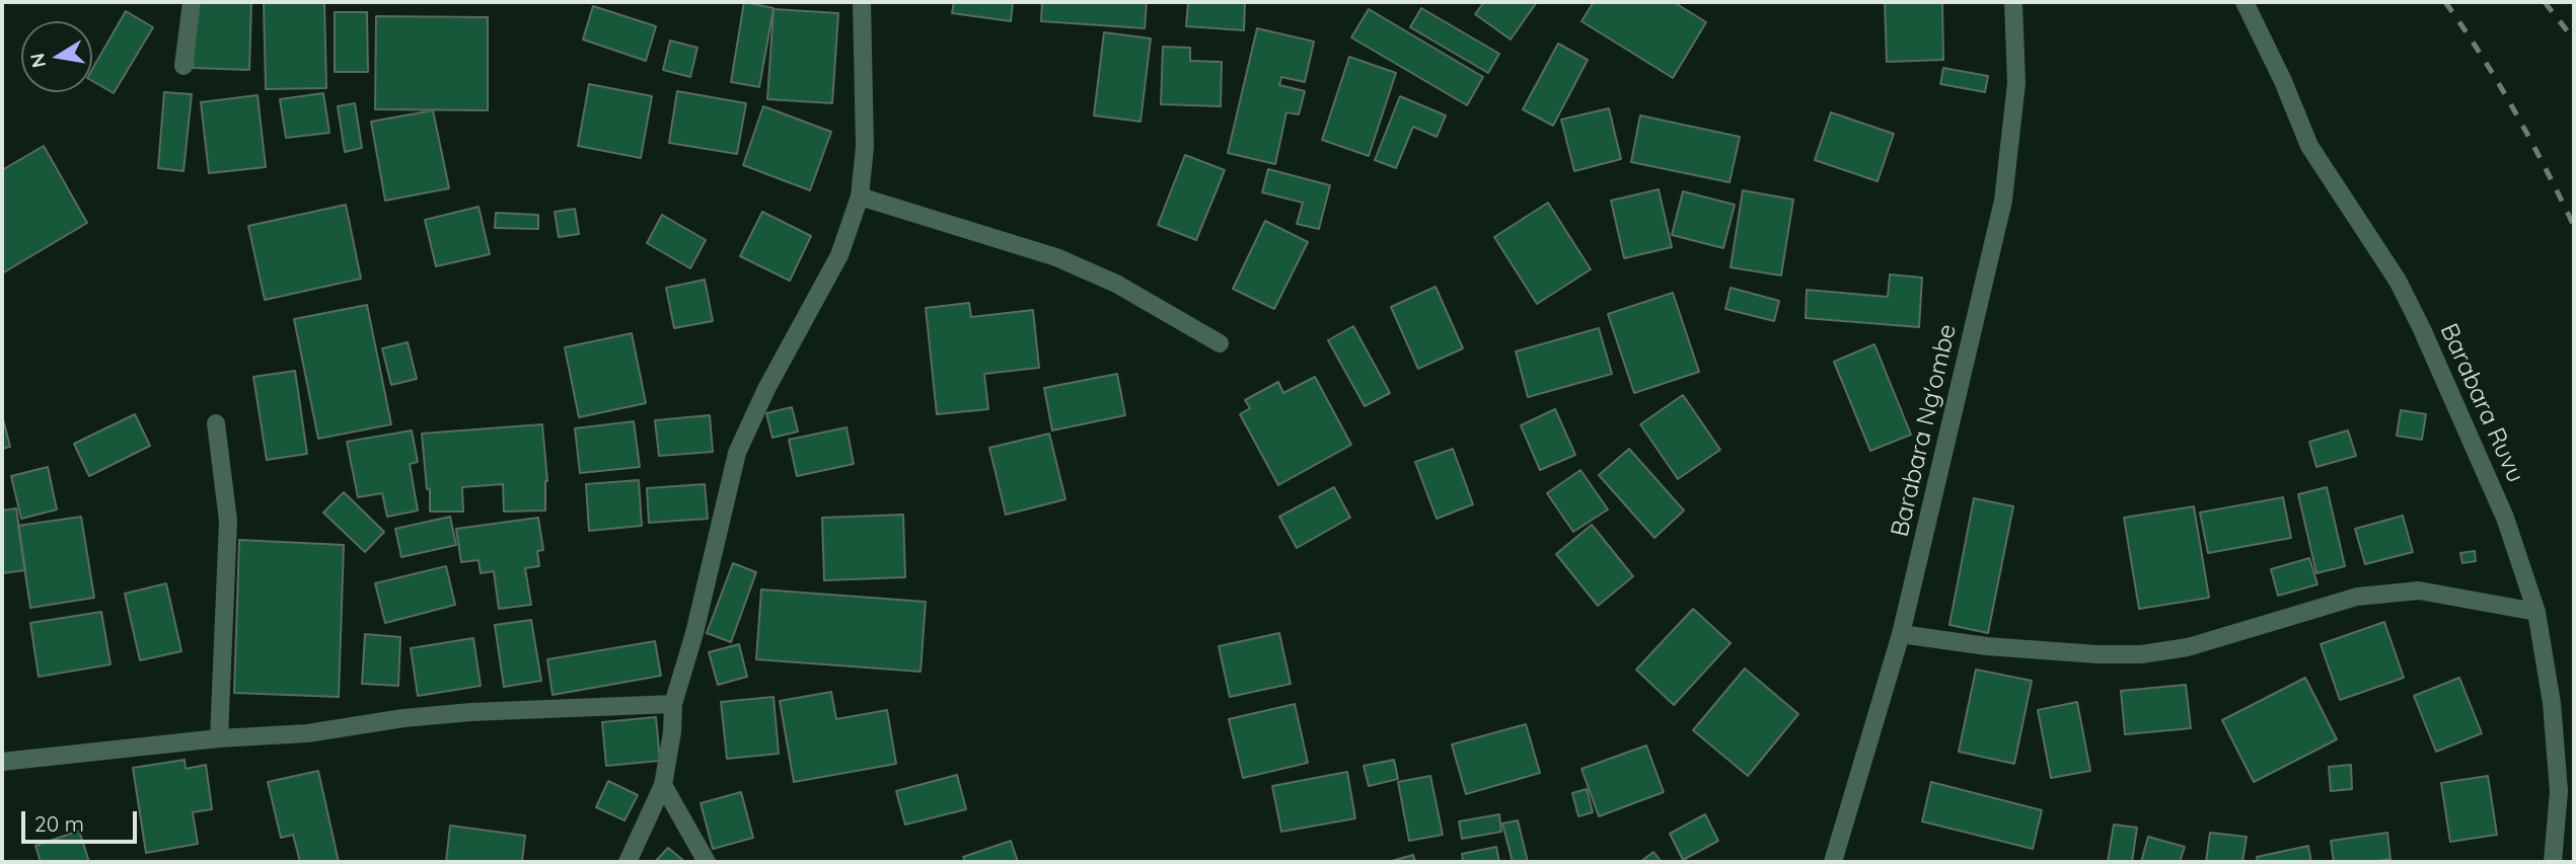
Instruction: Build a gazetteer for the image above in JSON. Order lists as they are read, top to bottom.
{
  "streets": {
    "street": ["Barabara Ruvu", "Barabara Ng'ombe"]
  },
  "scale_bar": "20 m",
  "north": "left"
}
